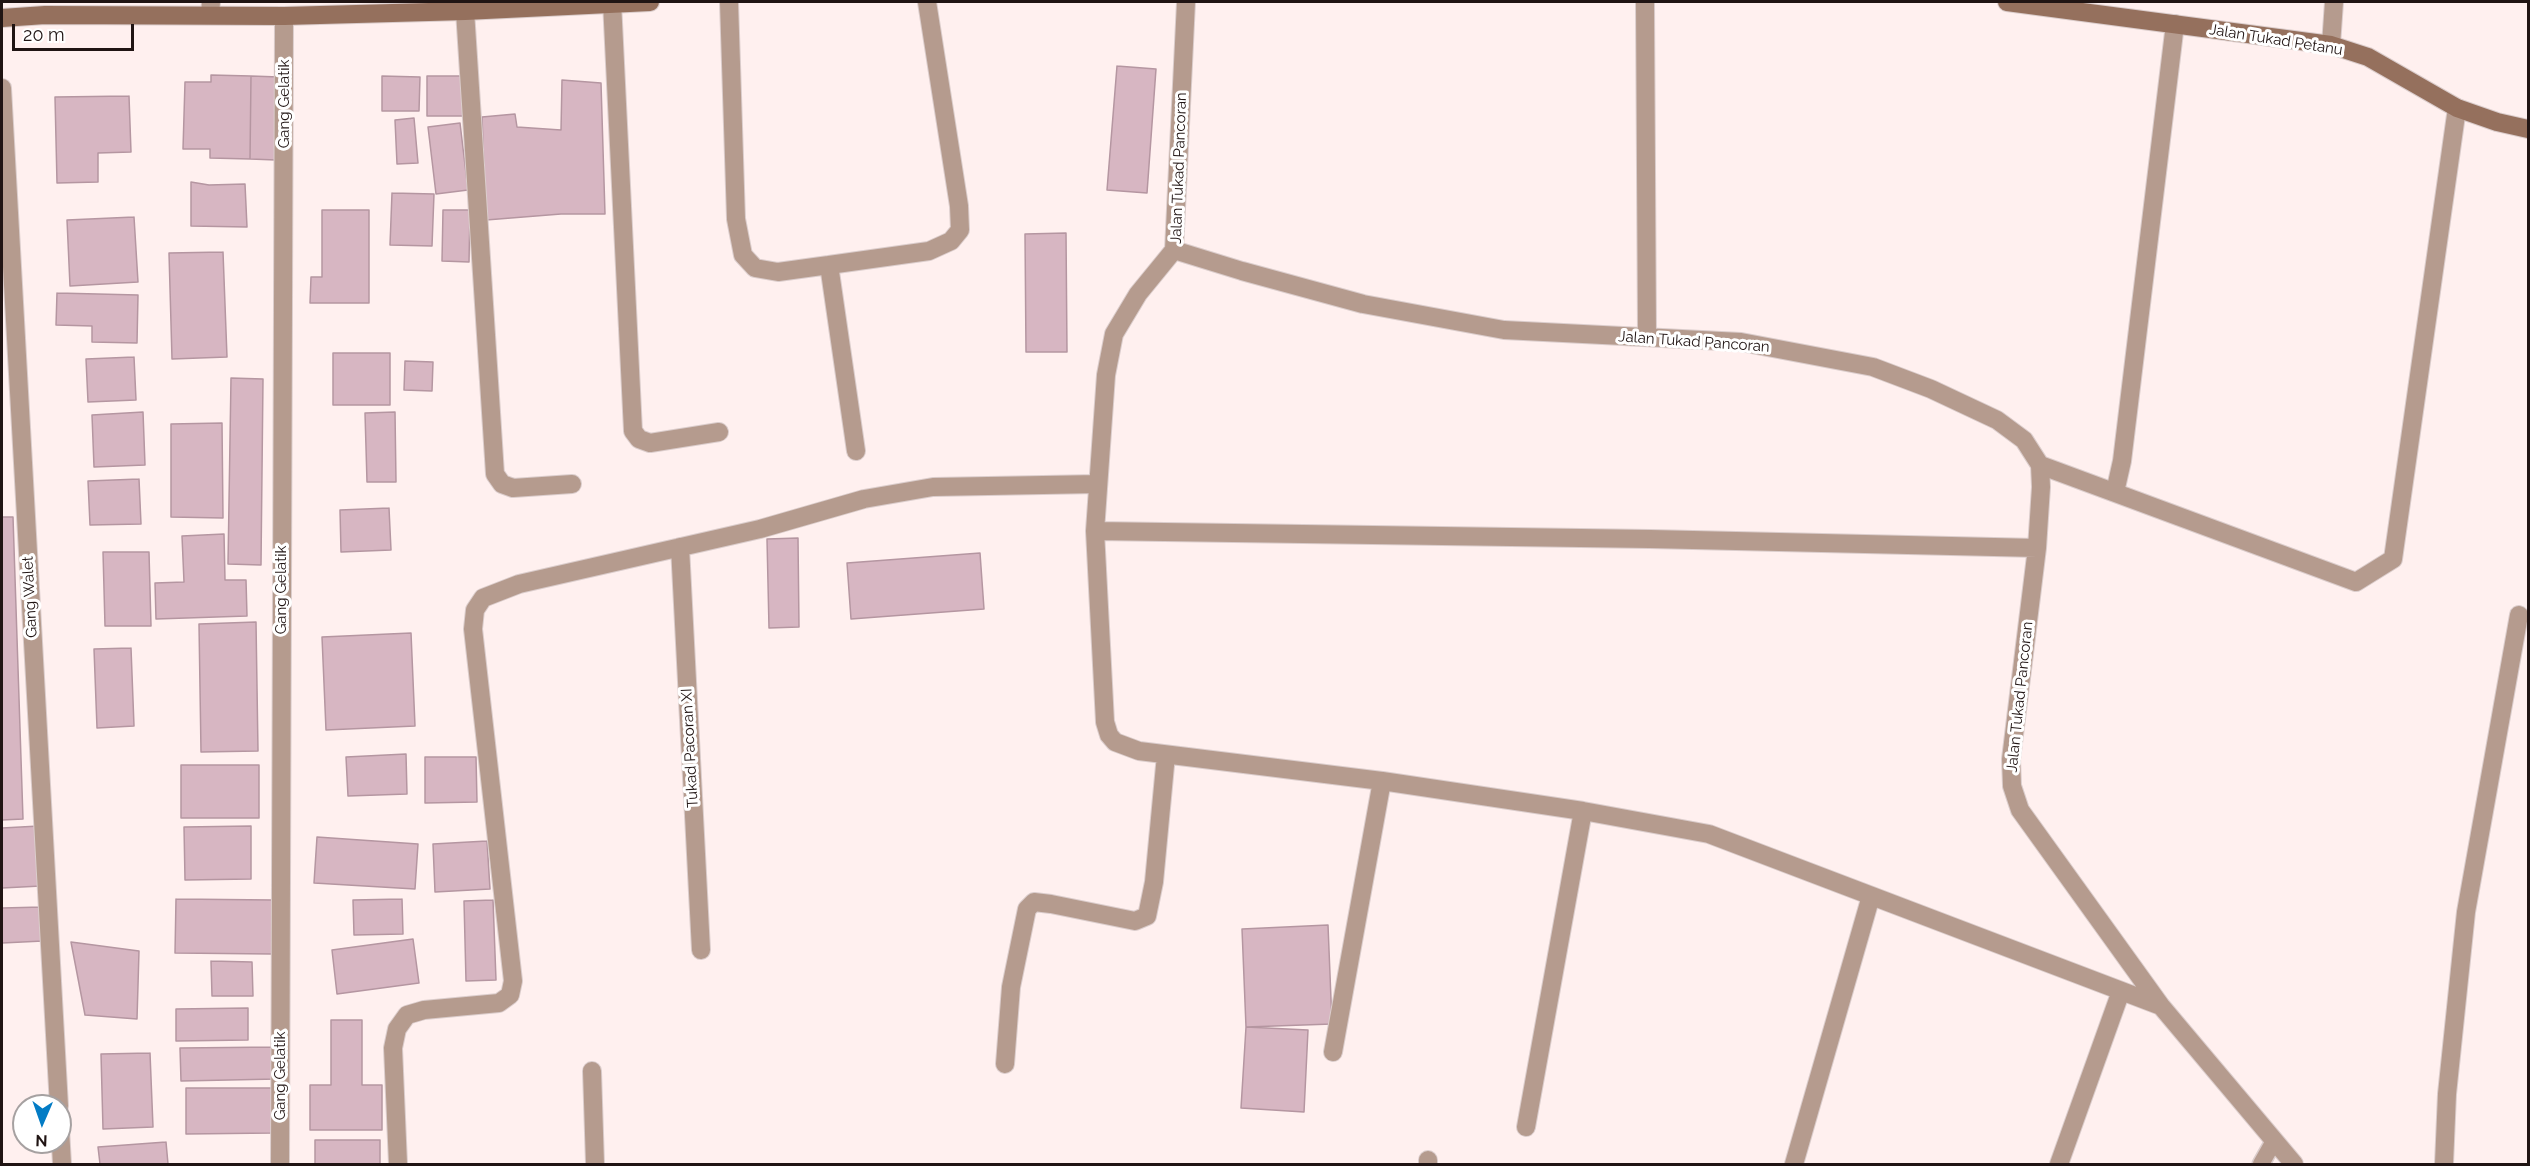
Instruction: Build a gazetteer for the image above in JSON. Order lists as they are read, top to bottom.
{
  "streets": {
    "street": [
      "Jalan Tukad Petanu",
      "Gang Gelatik",
      "Jalan Tukad Pancoran",
      "Gang Walet",
      "Tukad Pacoran XI"
    ]
  },
  "scale_bar": "20 m",
  "north": "bottom"
}
